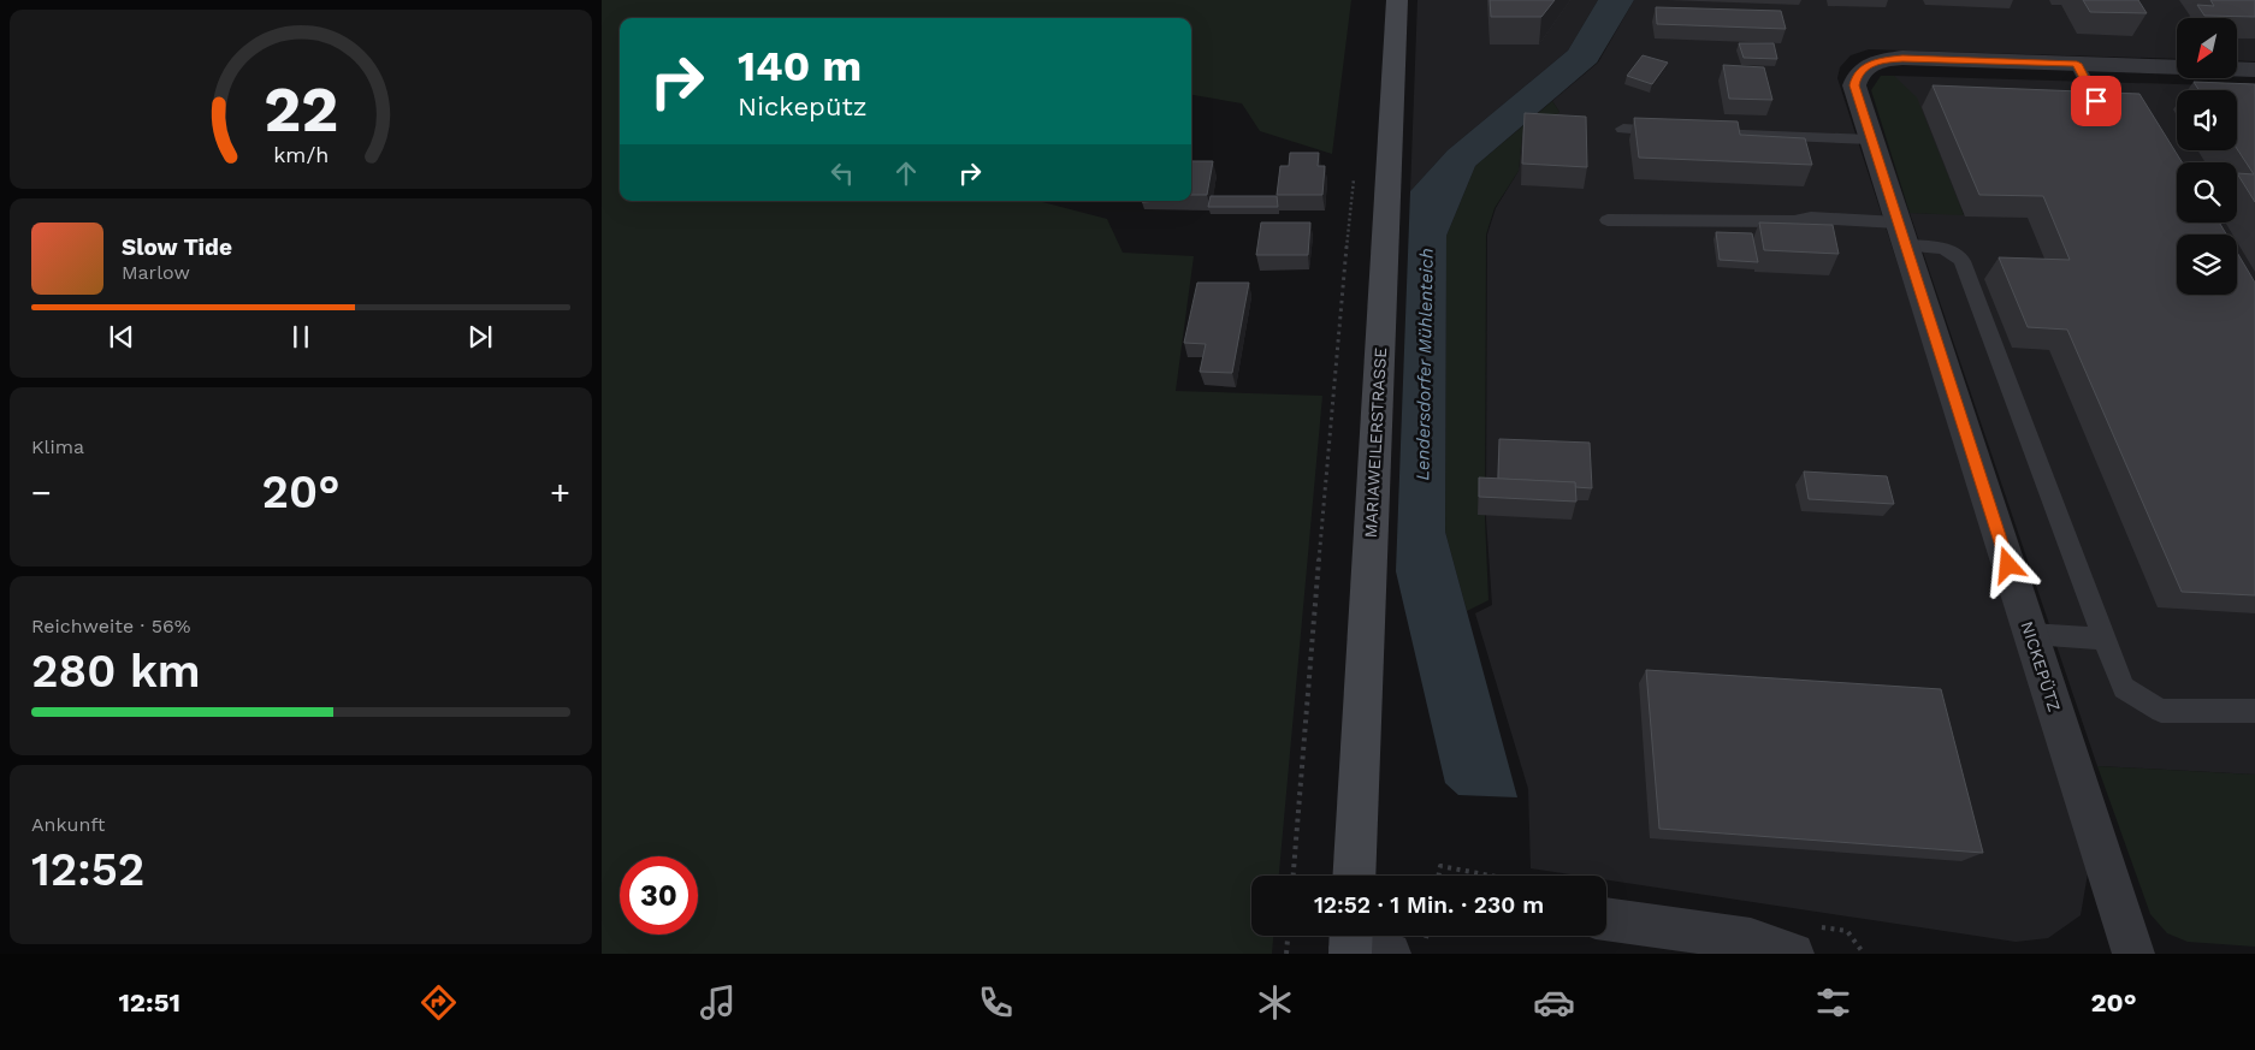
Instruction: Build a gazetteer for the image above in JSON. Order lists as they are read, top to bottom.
{
  "streets": {
    "main road": ["MARIAWEILERSTRASSE"],
    "street": ["NICKEPÜTZ"]
  },
  "water": ["Lendersdorfer Mühlenteich"],
  "north": "bottom left",
  "page": {
    "turn": ["140 m", "Nickepütz"],
    "song": ["Slow Tide", "Marlow"],
    "tile": [
      "Klima",
      ["Reichweite · 56%", "280 km"],
      ["Ankunft", "12:52"]
    ],
    "heat": ["−", "20°", "+"],
    "limit": "30",
    "trip": "12:52 · 1 Min. · 230 m",
    "tabs": ["12:51", "20°"],
    "gauge": ["22", "km/h"]
  }
}
